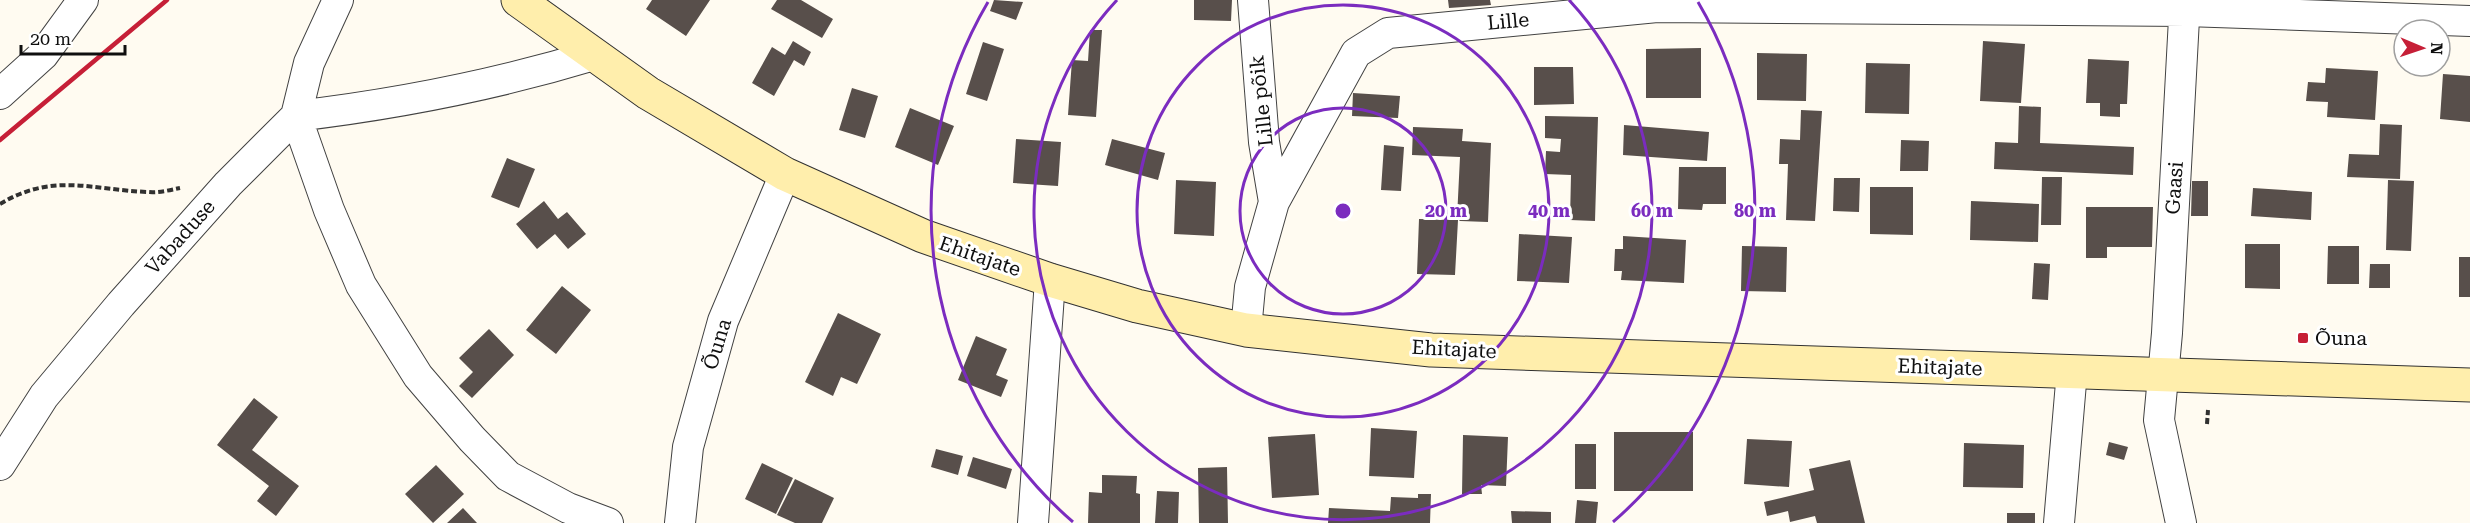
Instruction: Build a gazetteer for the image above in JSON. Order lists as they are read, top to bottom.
{
  "streets": {
    "street": [
      "Lille",
      "Lille põik",
      "Gaasi",
      "Vabaduse",
      "Ehitajate",
      "Õuna"
    ]
  },
  "crossings": [
    ["Lille", "Lille põik"],
    ["Lille", "Gaasi"],
    ["Lille", "Ehitajate"],
    ["Gaasi", "Ehitajate"],
    ["Ehitajate", "Õuna"]
  ],
  "places": {
    "transit": ["Õuna"]
  },
  "scale_bar": "20 m",
  "north": "right",
  "rings": [
    "20 m",
    "40 m",
    "60 m",
    "80 m"
  ]
}
